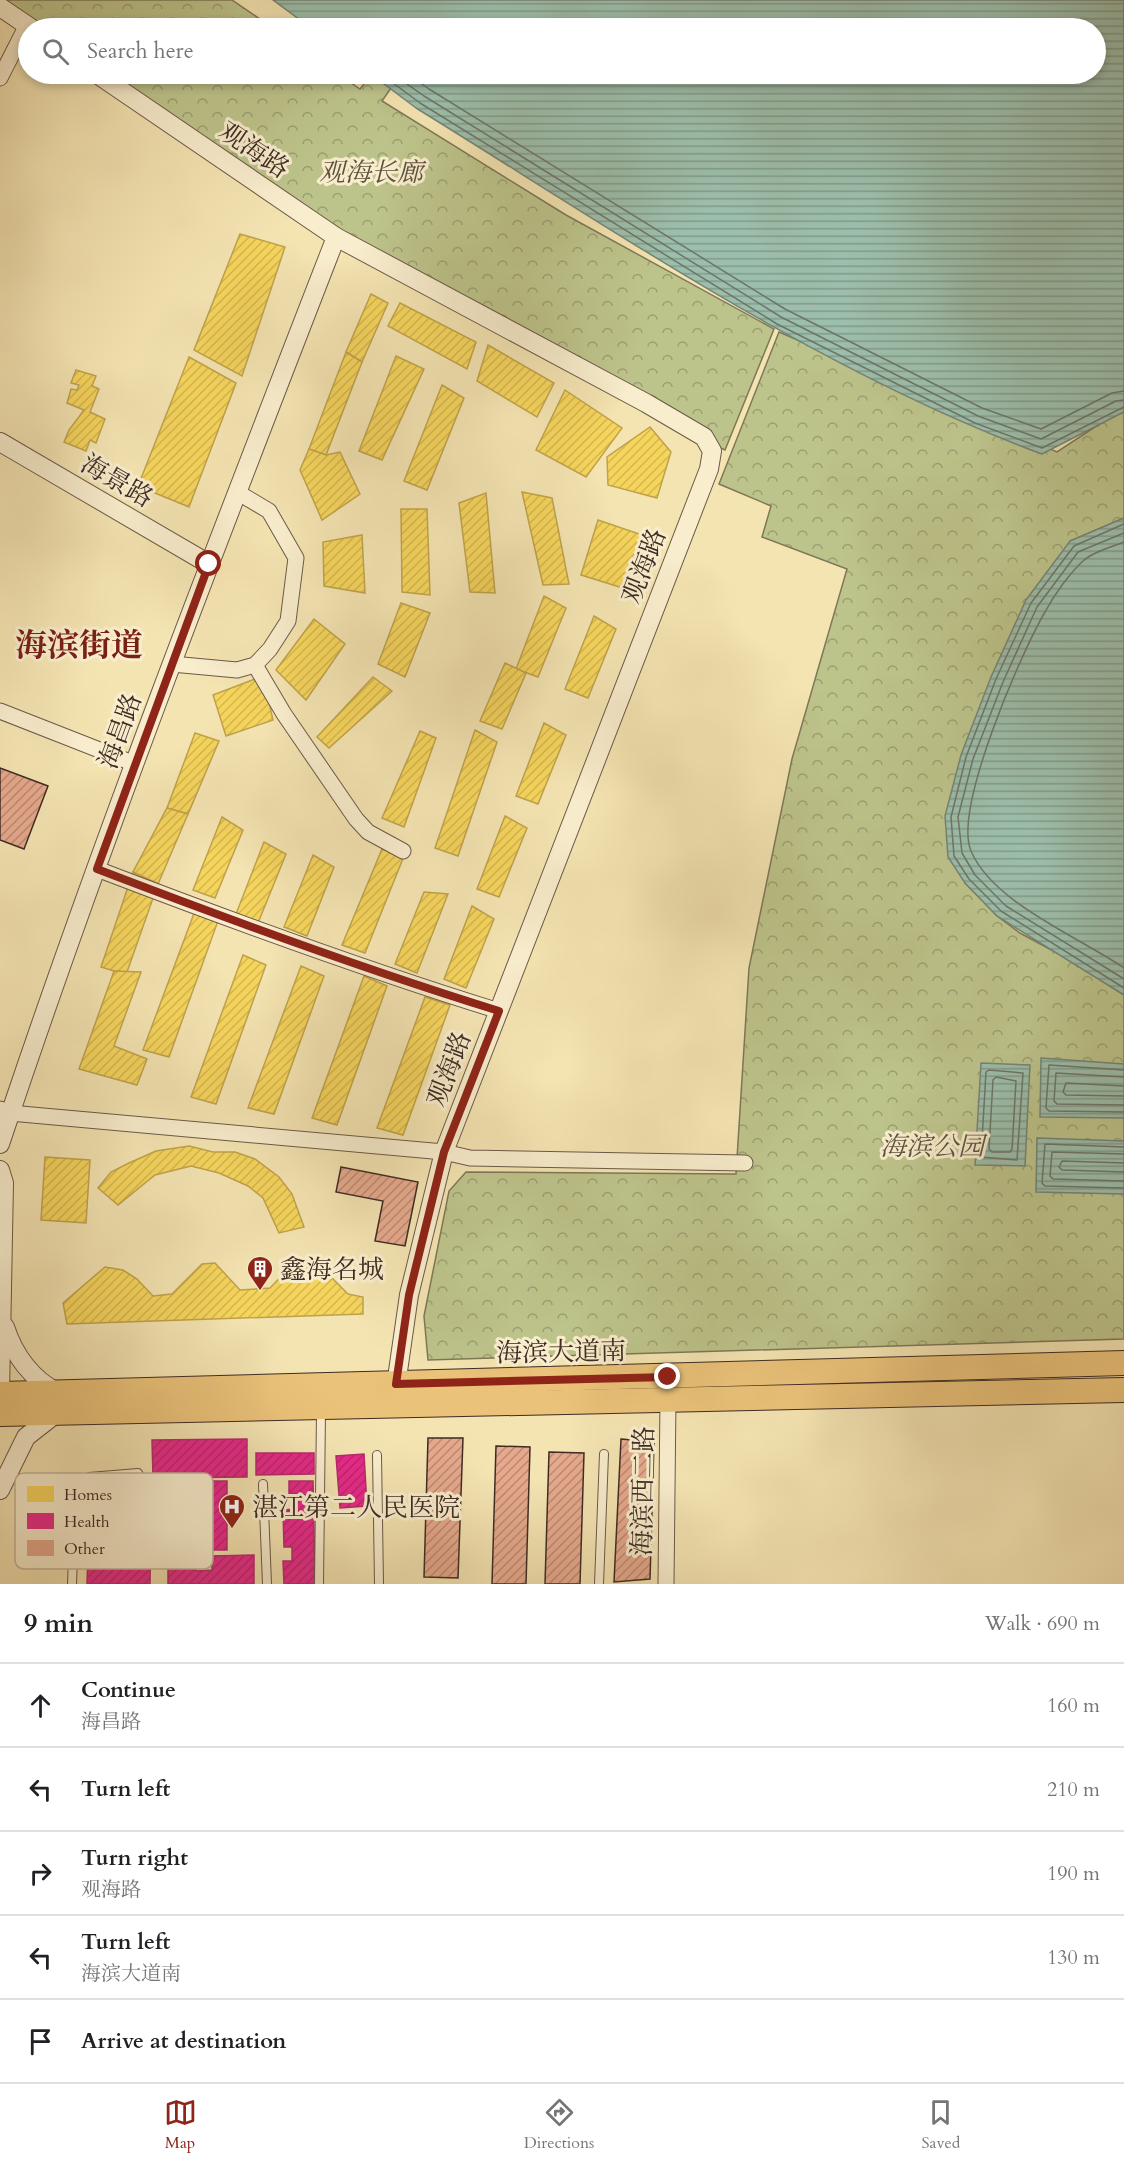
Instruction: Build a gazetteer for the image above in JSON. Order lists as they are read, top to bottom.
{
  "streets": {
    "main road": ["海滨大道南"],
    "street": [
      "观海路",
      "海景路",
      "海昌路",
      "海滨西二路"
    ]
  },
  "crossings": [
    ["观海路", "海昌路"],
    ["观海路", "海滨大道南"],
    ["海景路", "海昌路"],
    ["海滨大道南", "海滨西二路"]
  ],
  "districts": ["海滨街道"],
  "parks": ["观海长廊", "海滨公园"],
  "places": {
    "building": ["鑫海名城"],
    "hospital": ["湛江第二人民医院"]
  },
  "legend": ["Homes", "Health", "Other"],
  "page": {
    "search": "Search here",
    "heading": ["9 min", "Walk · 690 m"],
    "list": [
      ["Continue", "海昌路", "160 m"],
      ["Turn left", "210 m"],
      ["Turn right", "观海路", "190 m"],
      ["Turn left", "海滨大道南", "130 m"],
      "Arrive at destination"
    ],
    "nav": ["Map", "Directions", "Saved"]
  }
}
